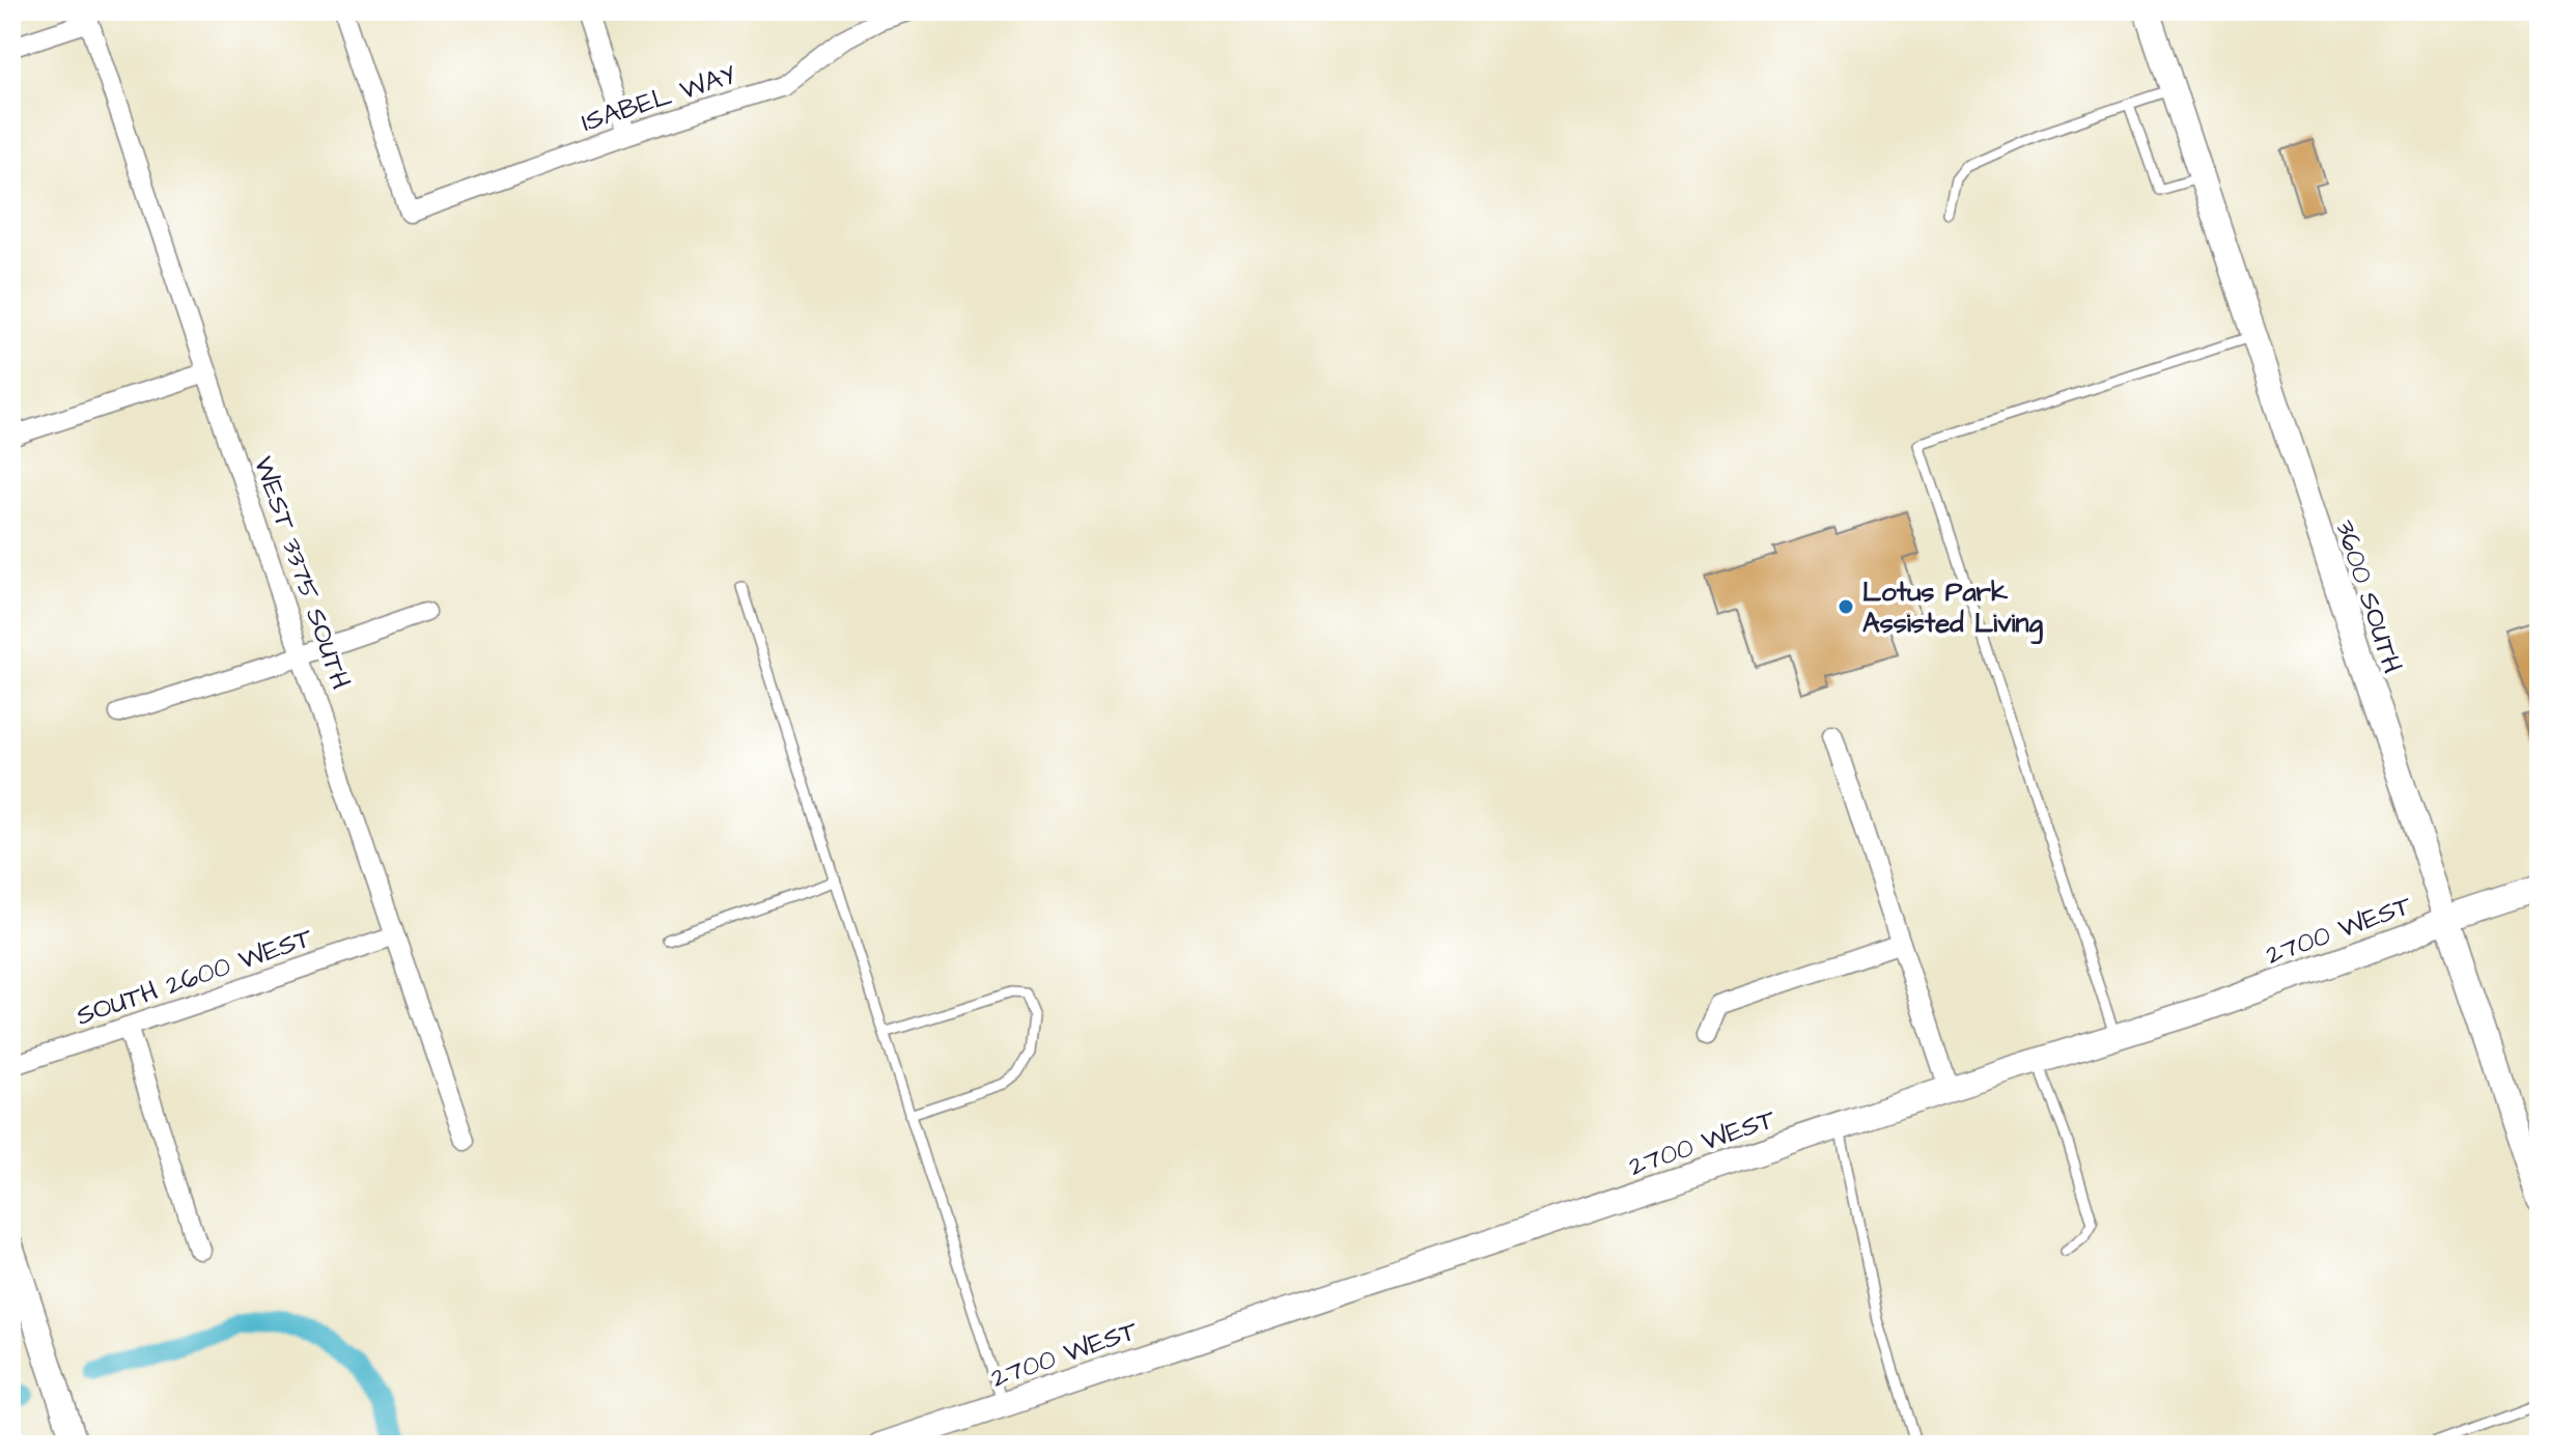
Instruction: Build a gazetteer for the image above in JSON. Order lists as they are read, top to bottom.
{
  "streets": {
    "street": [
      "ISABEL WAY",
      "WEST 3375 SOUTH",
      "3600 SOUTH",
      "2700 WEST",
      "SOUTH 2600 WEST"
    ]
  },
  "crossings": [
    ["WEST 3375 SOUTH", "SOUTH 2600 WEST"],
    ["3600 SOUTH", "2700 WEST"]
  ],
  "places": ["Lotus Park Assisted Living"]
}
